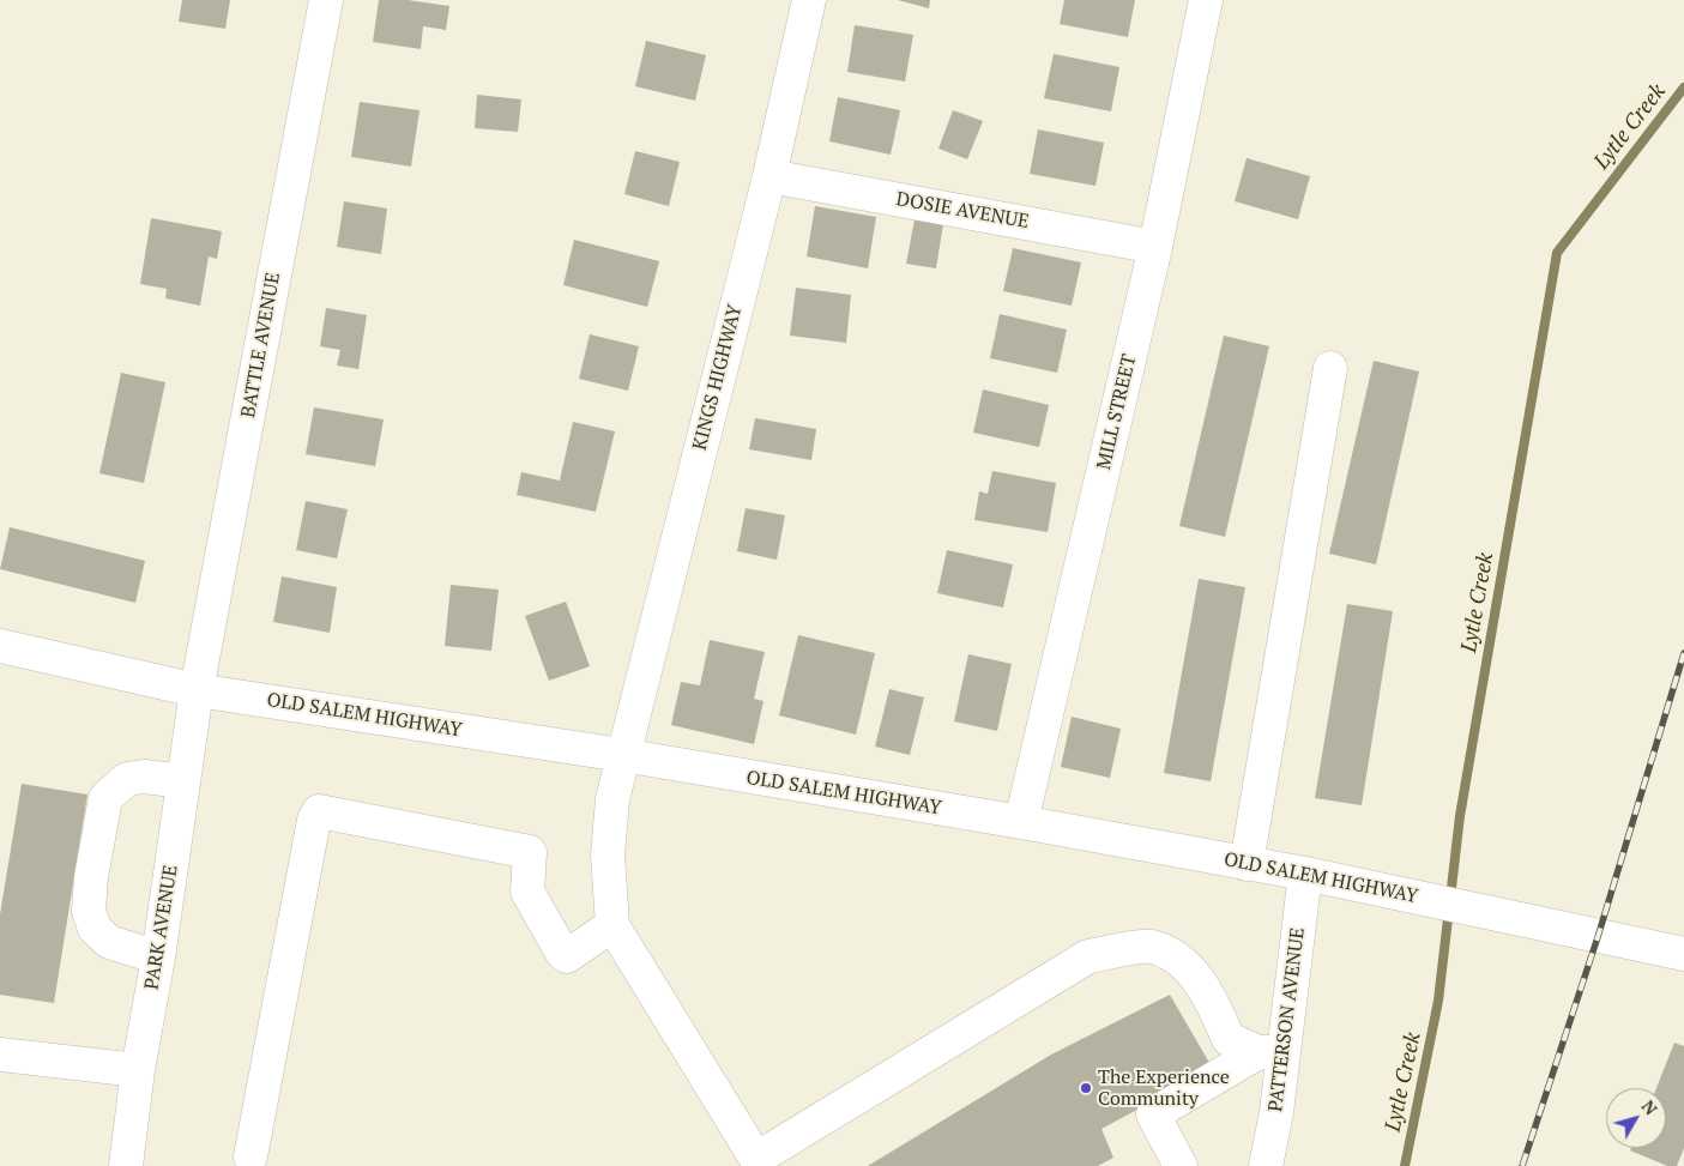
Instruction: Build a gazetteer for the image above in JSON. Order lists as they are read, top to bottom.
{
  "streets": {
    "street": [
      "DOSIE AVENUE",
      "BATTLE AVENUE",
      "KINGS HIGHWAY",
      "MILL STREET",
      "OLD SALEM HIGHWAY",
      "PARK AVENUE",
      "PATTERSON AVENUE"
    ]
  },
  "crossings": [
    ["DOSIE AVENUE", "KINGS HIGHWAY"],
    ["DOSIE AVENUE", "MILL STREET"],
    ["BATTLE AVENUE", "OLD SALEM HIGHWAY"],
    ["BATTLE AVENUE", "PARK AVENUE"],
    ["KINGS HIGHWAY", "OLD SALEM HIGHWAY"],
    ["MILL STREET", "OLD SALEM HIGHWAY"],
    ["OLD SALEM HIGHWAY", "PARK AVENUE"],
    ["OLD SALEM HIGHWAY", "PATTERSON AVENUE"]
  ],
  "water": ["Lytle Creek"],
  "places": ["The Experience Community"],
  "north": "top right"
}
